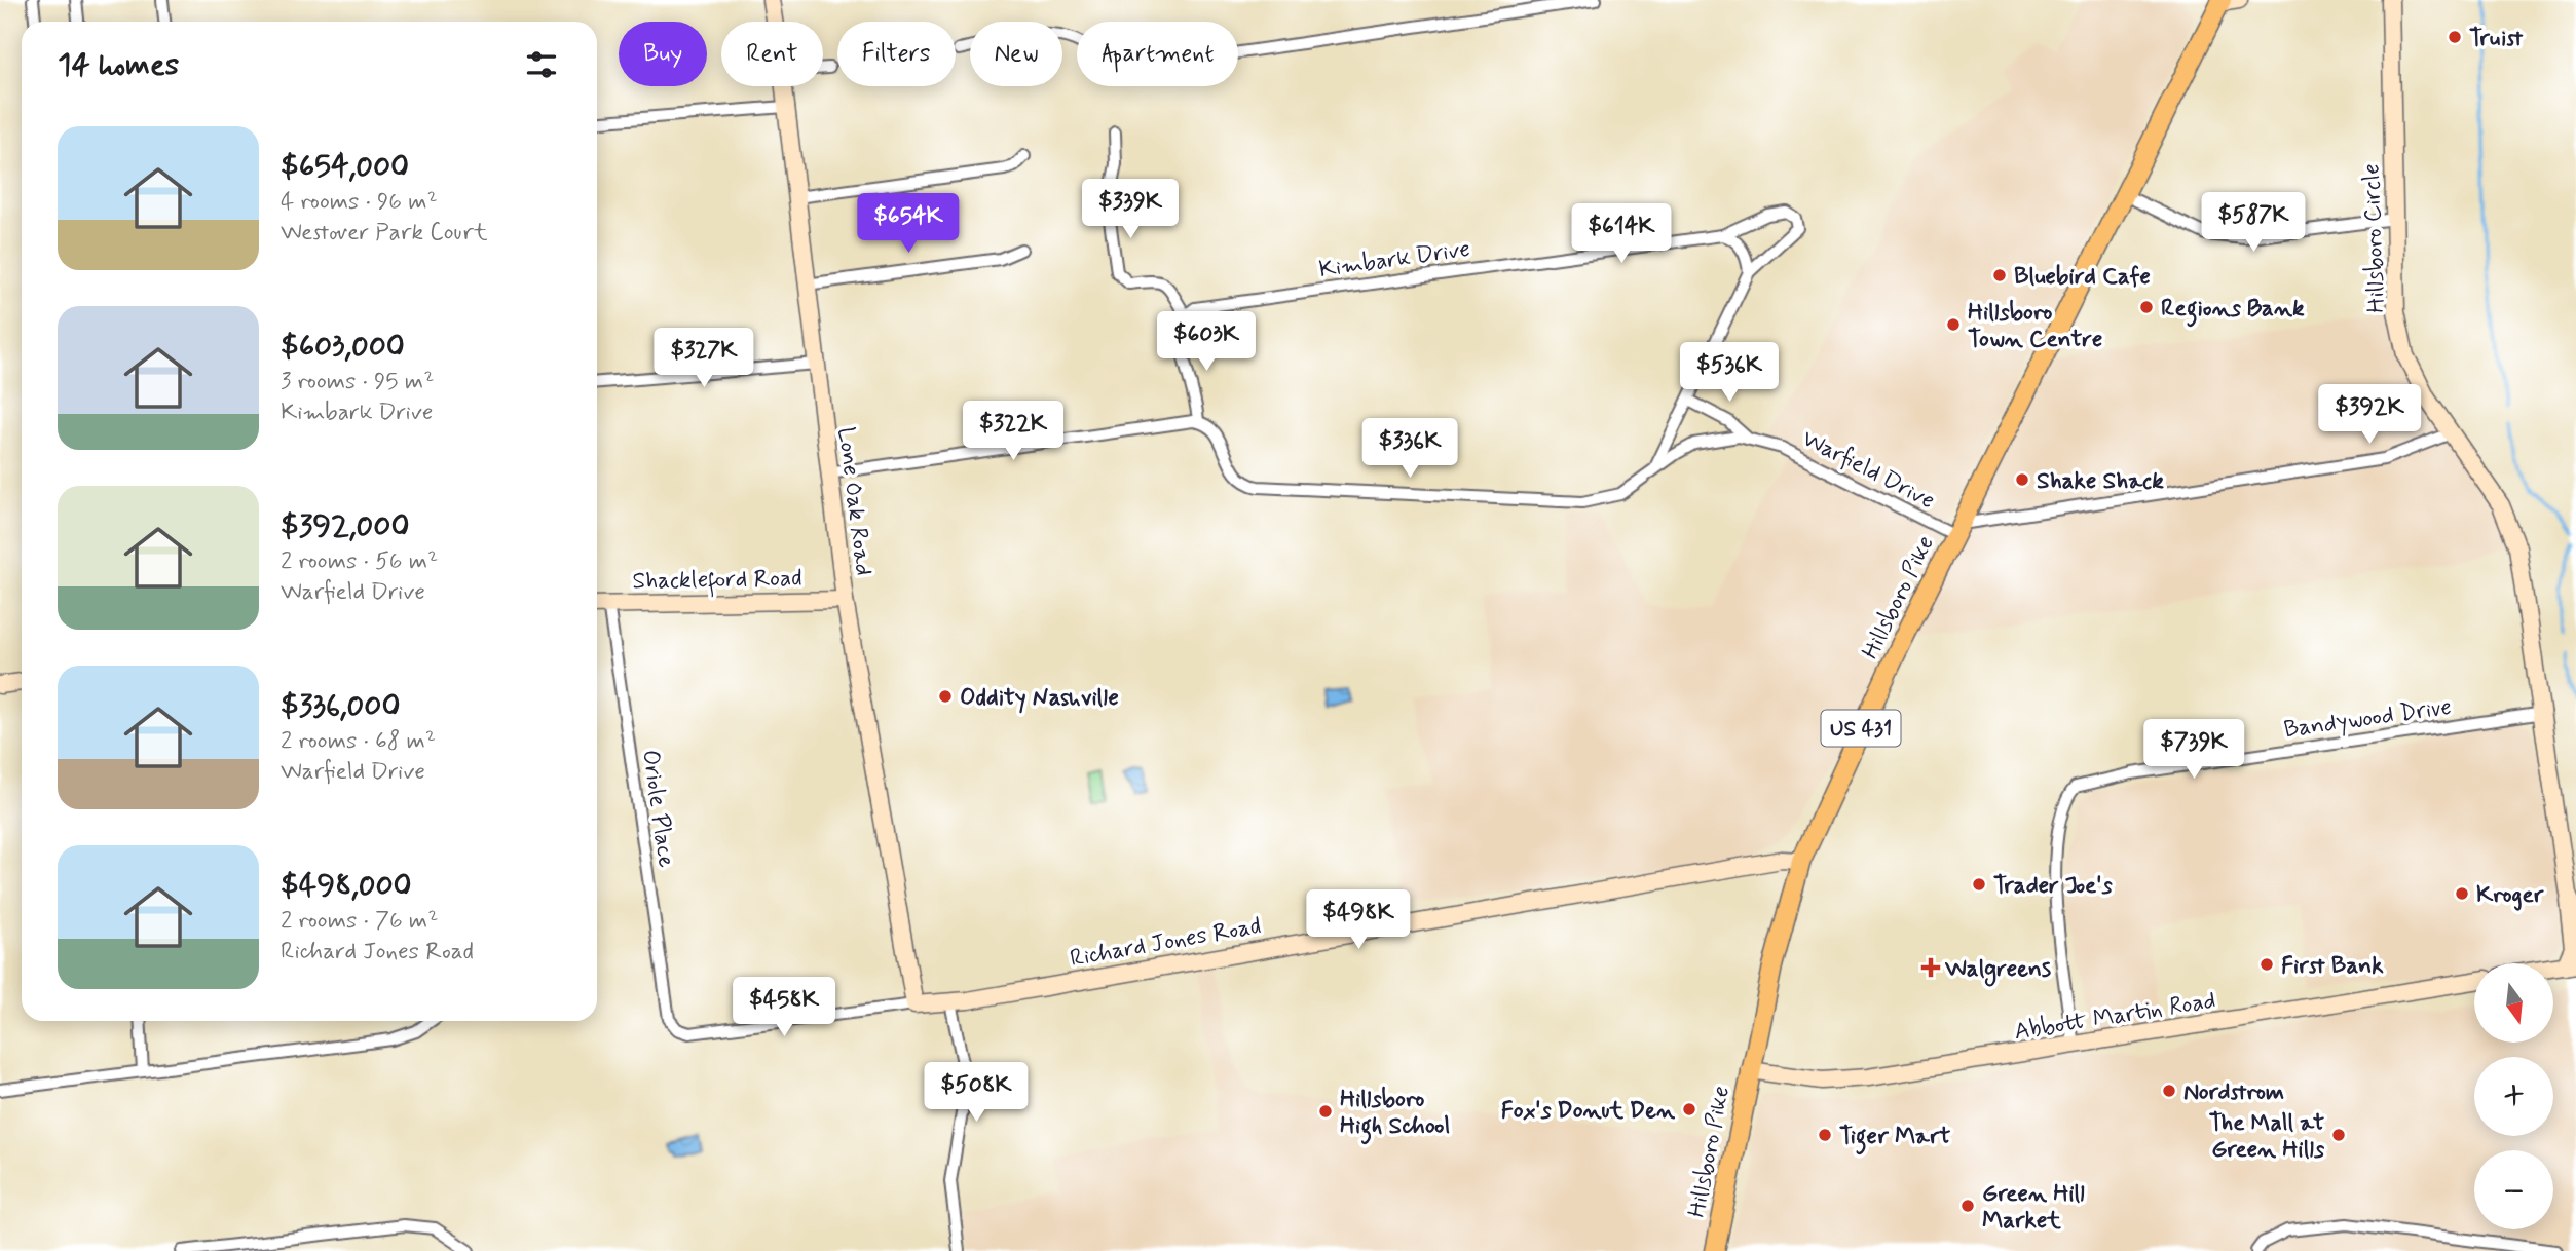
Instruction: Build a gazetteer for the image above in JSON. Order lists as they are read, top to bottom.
{
  "streets": {
    "main road": ["Hillsboro Pike", "US 431"],
    "street": [
      "Hillsboro Circle",
      "Kimbark Drive",
      "Warfield Drive",
      "Lone Oak Road",
      "Shackleford Road",
      "Bandywood Drive",
      "Oriole Place",
      "Richard Jones Road",
      "Abbott Martin Road"
    ]
  },
  "crossings": [
    ["Hillsboro Circle", "Bandywood Drive"],
    ["Kimbark Drive", "Warfield Drive"],
    ["Warfield Drive", "Hillsboro Pike"],
    ["Lone Oak Road", "Shackleford Road"],
    ["Lone Oak Road", "Richard Jones Road"],
    ["Shackleford Road", "Oriole Place"],
    ["Hillsboro Pike", "Richard Jones Road"],
    ["Hillsboro Pike", "Abbott Martin Road"],
    ["Bandywood Drive", "Abbott Martin Road"],
    ["Oriole Place", "Richard Jones Road"]
  ],
  "places": {
    "other": [
      "Truist",
      "Bluebird Cafe",
      "Regions Bank",
      "Hillsboro Town Centre",
      "Shake Shack",
      "Oddity Nashville",
      "Trader Joe's",
      "Kroger",
      "First Bank",
      "Nordstrom",
      "Fox's Donut Den",
      "Hillsboro High School",
      "Tiger Mart",
      "The Mall at Green Hills",
      "Green Hill Market"
    ],
    "health": ["Walgreens"]
  },
  "north": "bottom",
  "page": {
    "chip": [
      "Buy",
      "Rent",
      "Filters",
      "New",
      "Apartment"
    ],
    "heading": "14 homes",
    "list": [
      {
        "name": "$654,000",
        "note": "4 rooms · 96 m² · Westover Park Court"
      },
      {
        "name": "$603,000",
        "note": "3 rooms · 95 m² · Kimbark Drive"
      },
      {
        "name": "$392,000",
        "note": "2 rooms · 56 m² · Warfield Drive"
      },
      {
        "name": "$336,000",
        "note": "2 rooms · 68 m² · Warfield Drive"
      },
      {
        "name": "$498,000",
        "note": "2 rooms · 76 m² · Richard Jones Road"
      }
    ],
    "price": [
      "$339K",
      "$587K",
      "$654K",
      "$614K",
      "$603K",
      "$327K",
      "$536K",
      "$392K",
      "$322K",
      "$336K",
      "$739K",
      "$498K",
      "$458K",
      "$508K"
    ],
    "map_buttons": ["+", "−"]
  }
}
